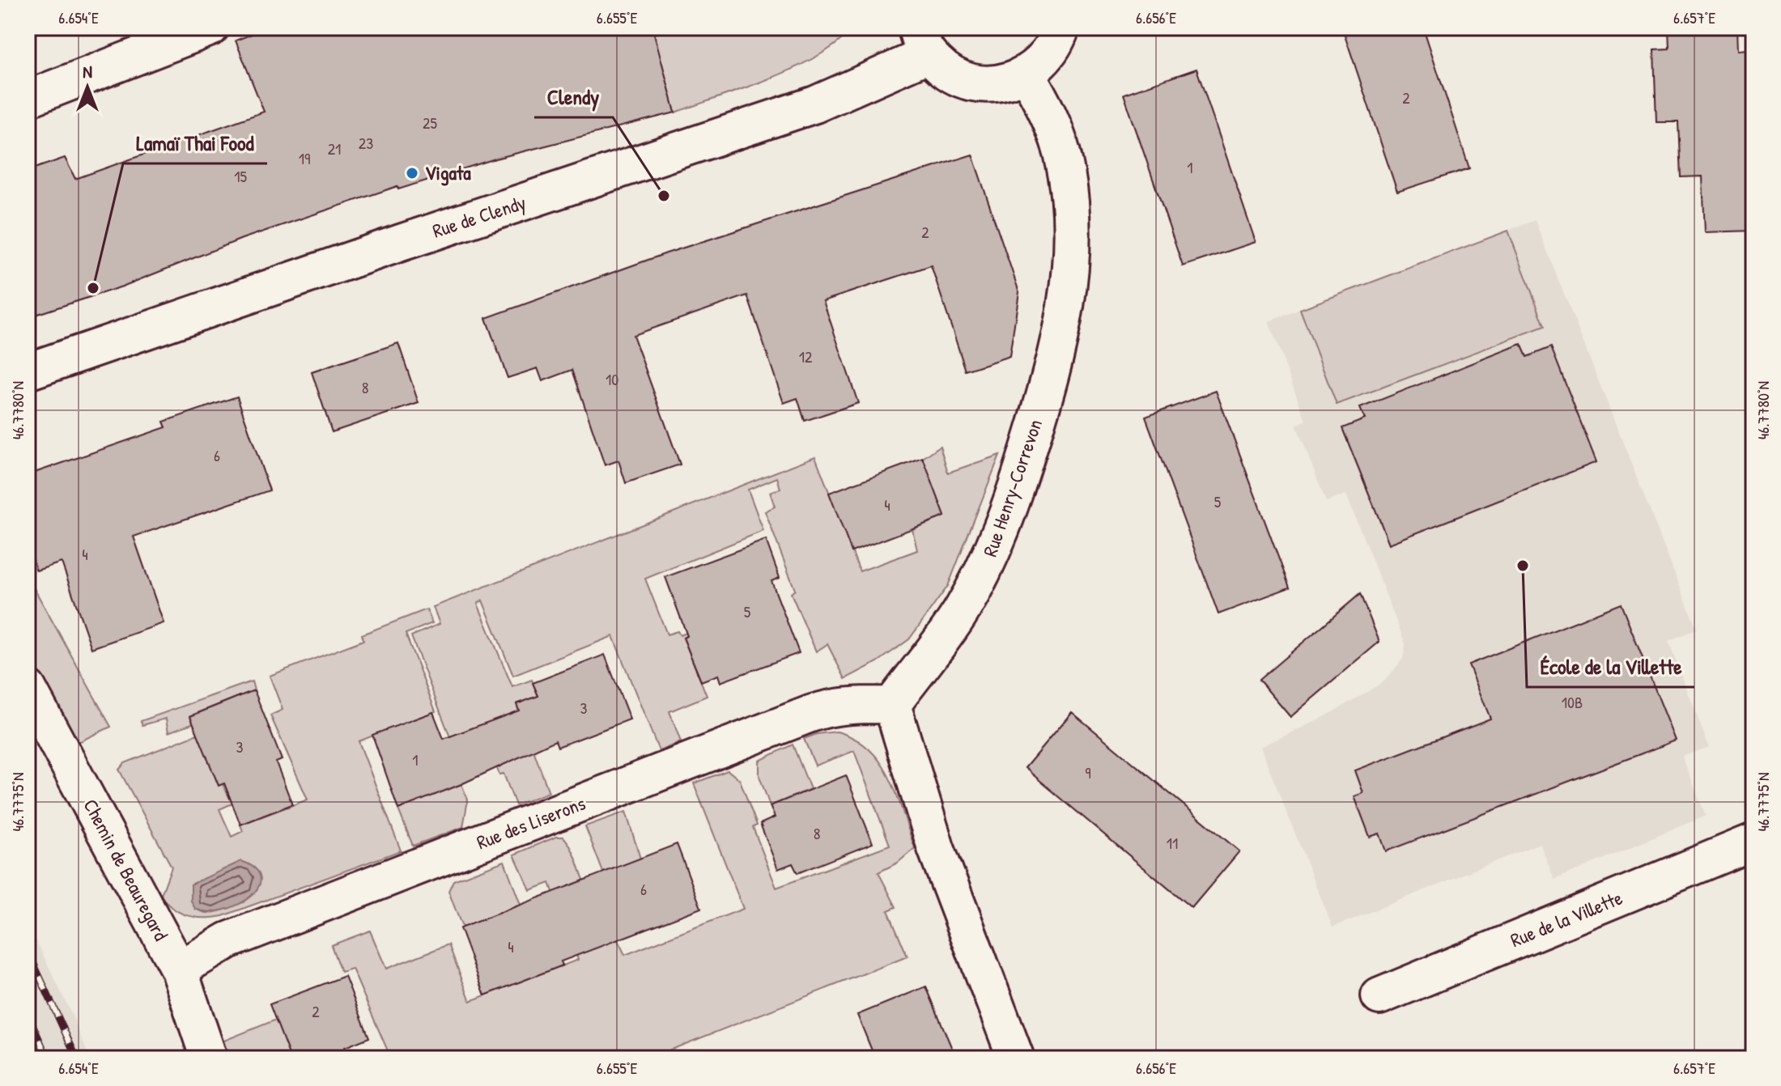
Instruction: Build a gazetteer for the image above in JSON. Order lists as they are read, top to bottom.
{
  "streets": {
    "street": [
      "Rue de Clendy",
      "Rue Henry-Correvon",
      "Rue des Liserons",
      "Chemin de Beauregard",
      "Rue de la Villette"
    ]
  },
  "crossings": [
    ["Rue Henry-Correvon", "Rue des Liserons"],
    ["Rue des Liserons", "Chemin de Beauregard"]
  ],
  "places": [
    "Vigata",
    "Clendy",
    "Lamaï Thai Food",
    "École de la Villette"
  ],
  "house_numbers": [
    "2",
    "25",
    "23",
    "21",
    "19",
    "1",
    "15",
    "2",
    "12",
    "10",
    "8",
    "6",
    "5",
    "4",
    "4",
    "5",
    "10B",
    "3",
    "3",
    "1",
    "9",
    "8",
    "11",
    "6",
    "4",
    "2"
  ],
  "north": "top",
  "coordinates": [
    "6.654°E",
    "6.655°E",
    "6.656°E",
    "6.657°E",
    "46.7780°N",
    "46.7775°N"
  ]
}
